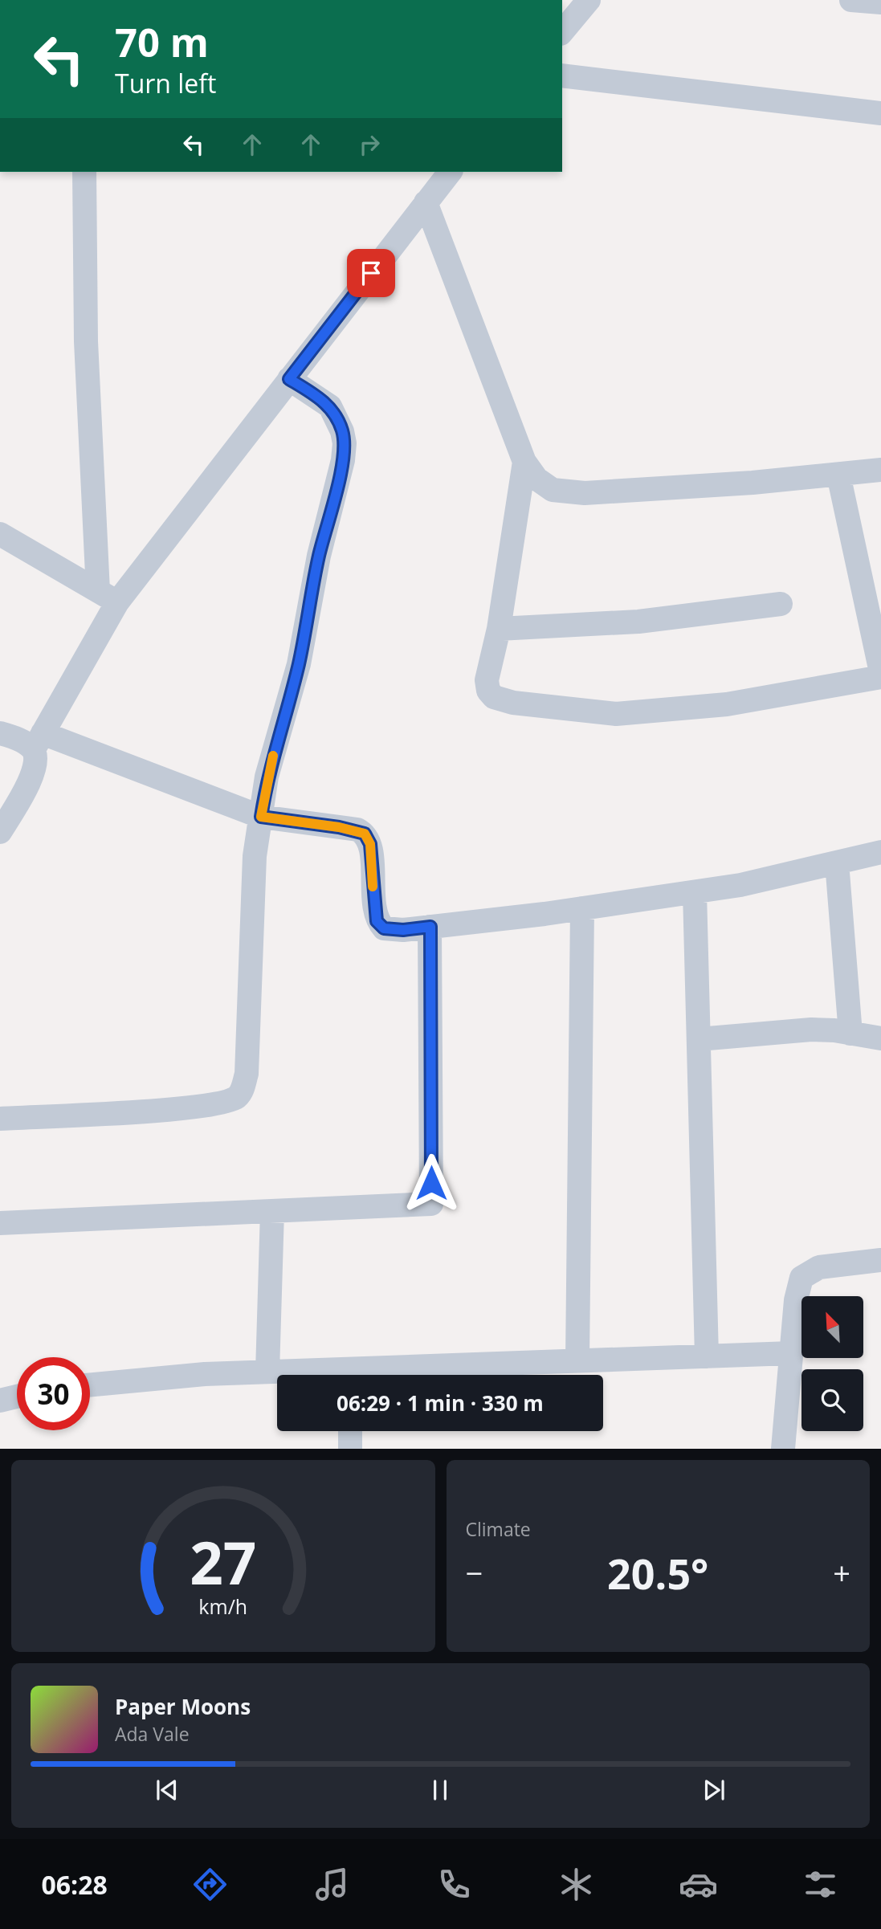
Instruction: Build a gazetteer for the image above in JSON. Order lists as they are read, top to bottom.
{
  "north": "top left",
  "page": {
    "turn": ["70 m", "Turn left"],
    "limit": "30",
    "trip": "06:29 · 1 min · 330 m",
    "tile": "Climate",
    "heat": ["−", "20.5°", "+"],
    "song": ["Paper Moons", "Ada Vale"],
    "tabs": "06:28",
    "gauge": ["27", "km/h"]
  }
}
